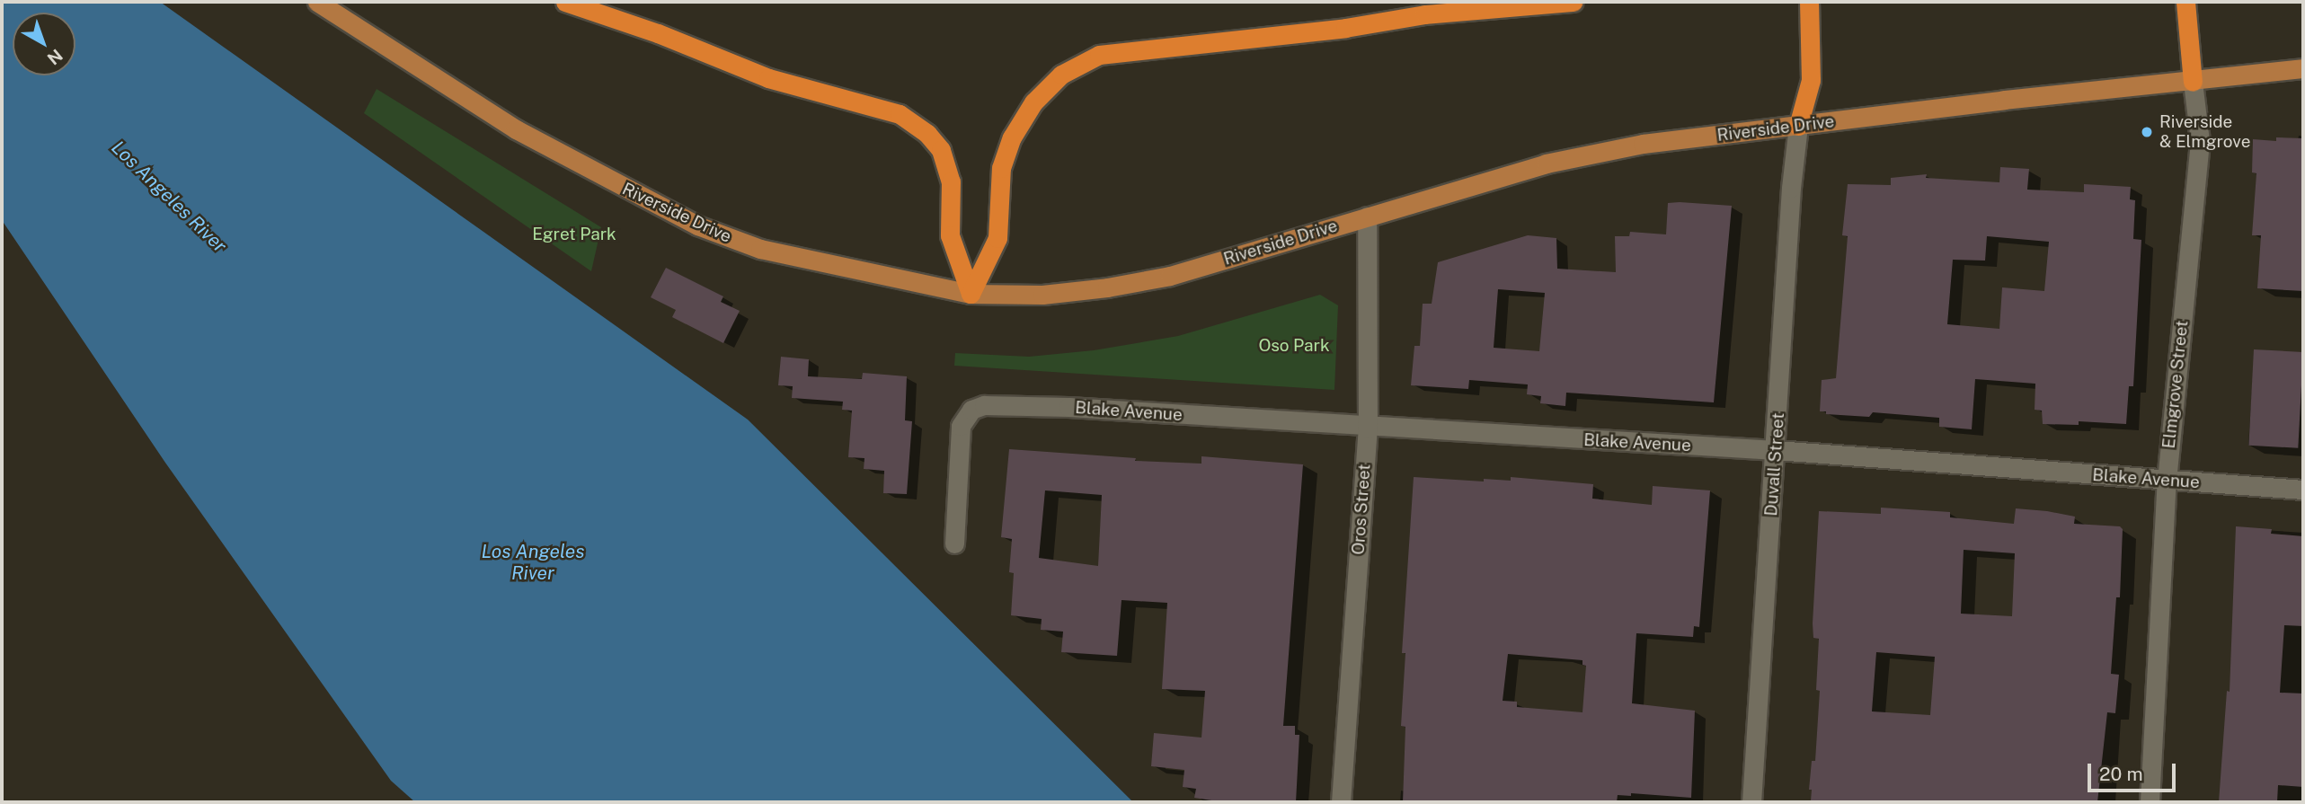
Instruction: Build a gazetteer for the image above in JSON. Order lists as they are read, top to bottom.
{
  "streets": {
    "main road": ["Riverside Drive"],
    "street": [
      "Elmgrove Street",
      "Blake Avenue",
      "Duvall Street",
      "Oros Street"
    ]
  },
  "crossings": [
    ["Riverside Drive", "Elmgrove Street"],
    ["Riverside Drive", "Duvall Street"],
    ["Riverside Drive", "Oros Street"],
    ["Elmgrove Street", "Blake Avenue"],
    ["Blake Avenue", "Duvall Street"],
    ["Blake Avenue", "Oros Street"]
  ],
  "water": ["Los Angeles River"],
  "parks": ["Egret Park", "Oso Park"],
  "places": ["Riverside & Elmgrove"],
  "scale_bar": "20 m",
  "north": "bottom right"
}
